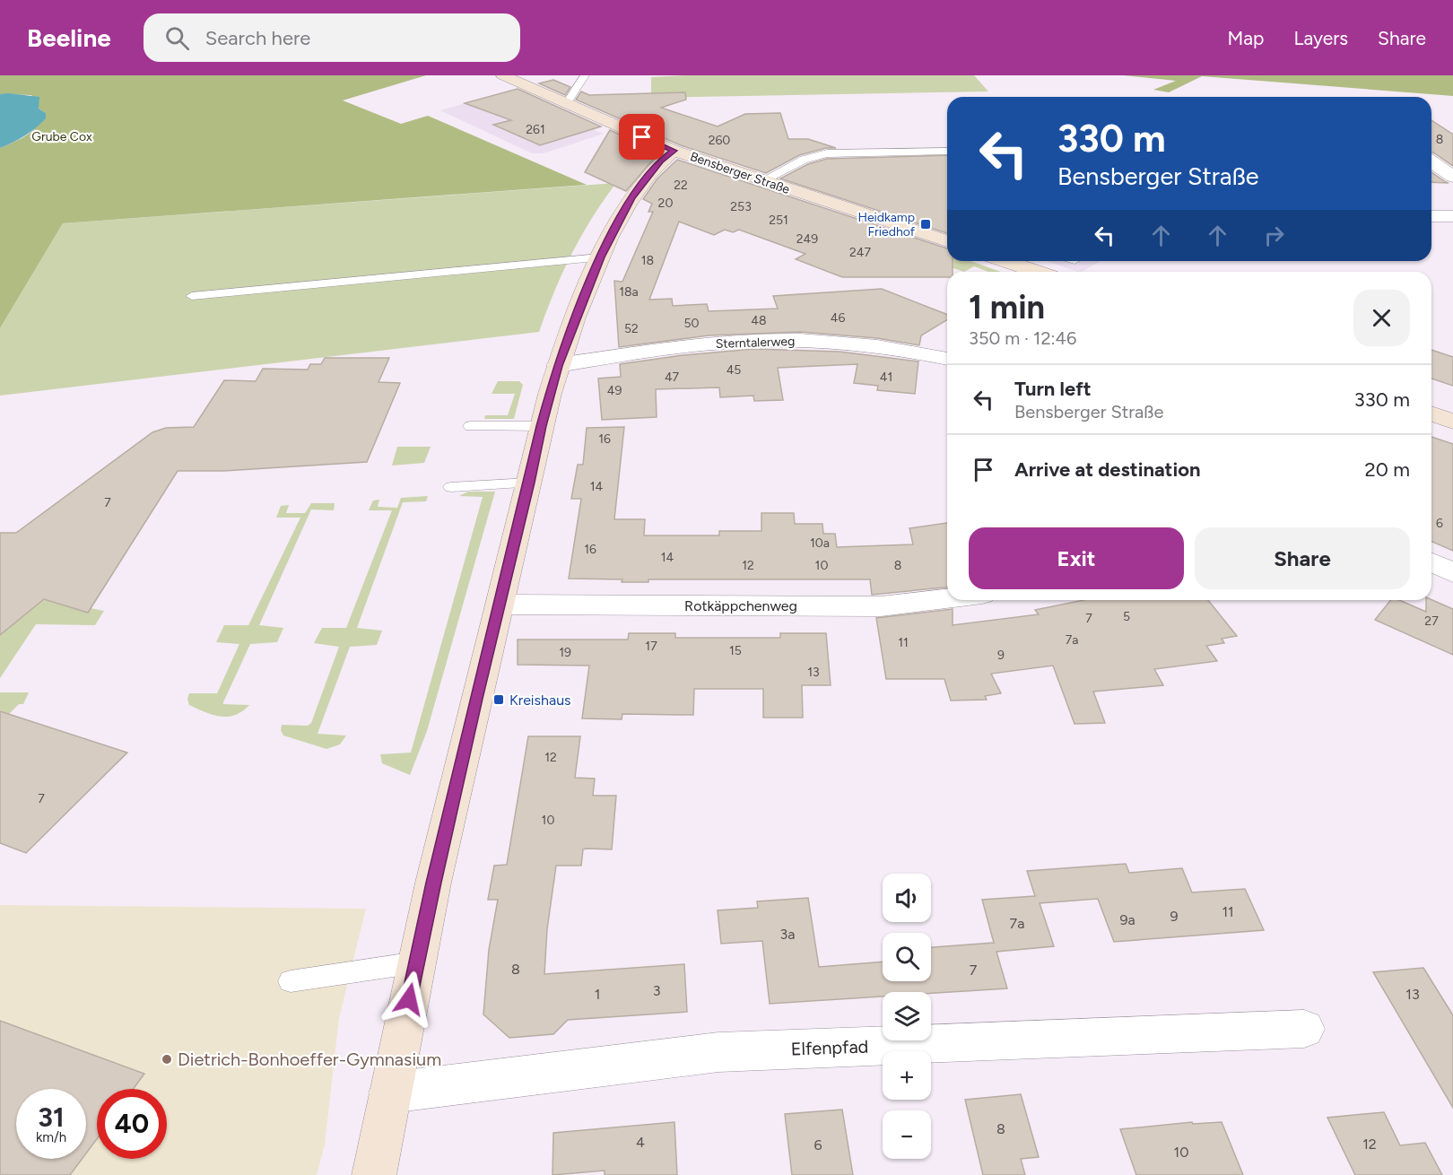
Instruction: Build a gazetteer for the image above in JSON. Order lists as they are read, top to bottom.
{
  "streets": {
    "street": [
      "Bensberger Straße",
      "Sterntalerweg",
      "Rotkäppchenweg",
      "Elfenpfad"
    ]
  },
  "parks": ["Grube Cox"],
  "places": {
    "transit": ["Heidkamp Friedhof", "Kreishaus"],
    "other": ["Dietrich-Bonhoeffer-Gymnasium"]
  },
  "house_numbers": [
    "261",
    "8",
    "260",
    "22",
    "20",
    "253",
    "251",
    "249",
    "247",
    "18",
    "18a",
    "46",
    "48",
    "50",
    "52",
    "45",
    "47",
    "41",
    "49",
    "16",
    "14",
    "7",
    "6",
    "10a",
    "16",
    "14",
    "12",
    "10",
    "8",
    "5",
    "7",
    "27",
    "7a",
    "11",
    "17",
    "15",
    "19",
    "9",
    "13",
    "12",
    "7",
    "10",
    "11",
    "9",
    "9a",
    "7a",
    "3a",
    "8",
    "7",
    "3",
    "1",
    "13",
    "8",
    "4",
    "12",
    "6",
    "10"
  ],
  "page": {
    "header": "Beeline",
    "search": "Search here",
    "nav": ["Map", "Layers", "Share"],
    "turn": ["330 m", "Bensberger Straße"],
    "heading": ["1 min", "350 m · 12:46"],
    "list": [
      {
        "name": "Turn left",
        "note": "Bensberger Straße",
        "value": "330 m"
      },
      {
        "name": "Arrive at destination",
        "value": "20 m"
      }
    ],
    "buttons": ["Exit", "Share"],
    "map_buttons": ["+", "−"],
    "speed": "31 km/h",
    "limit": "40"
  }
}
